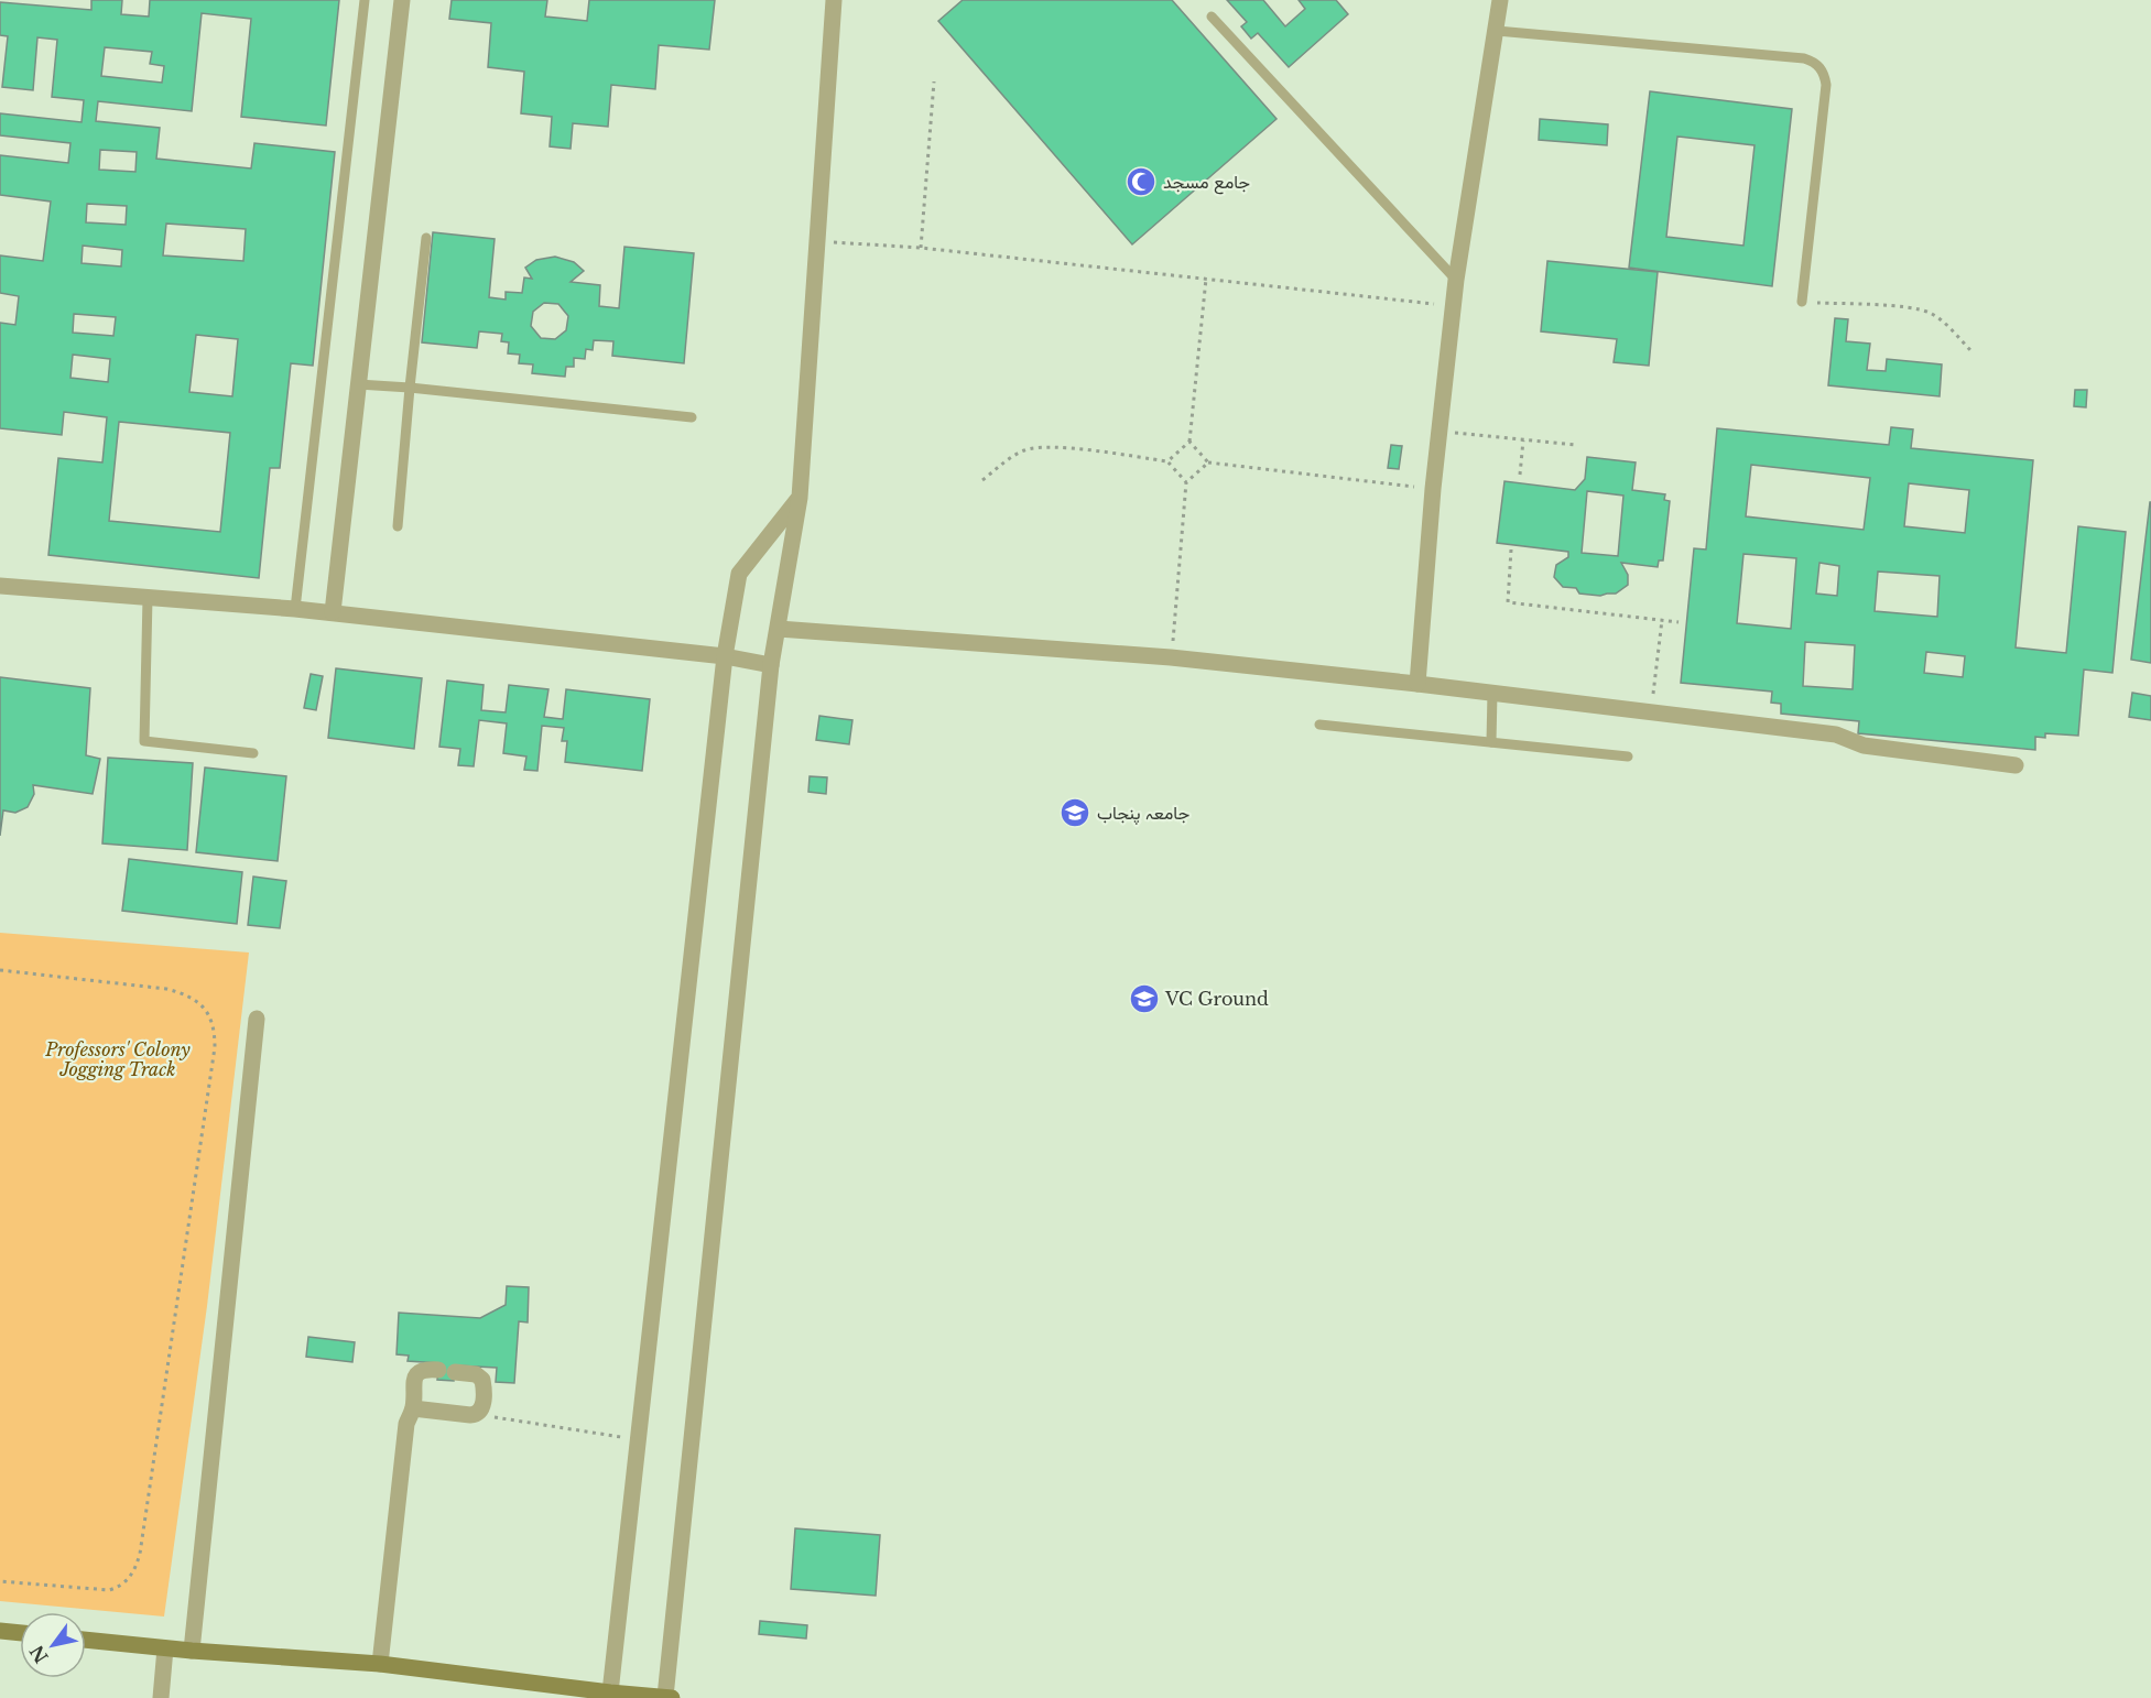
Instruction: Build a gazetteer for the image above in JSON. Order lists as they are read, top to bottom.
{
  "parks": ["Professors' Colony Jogging Track"],
  "places": {
    "mosque": ["جامع مسجد"],
    "school or university": ["جامعہ پنجاب", "VC Ground"]
  },
  "north": "bottom left"
}
